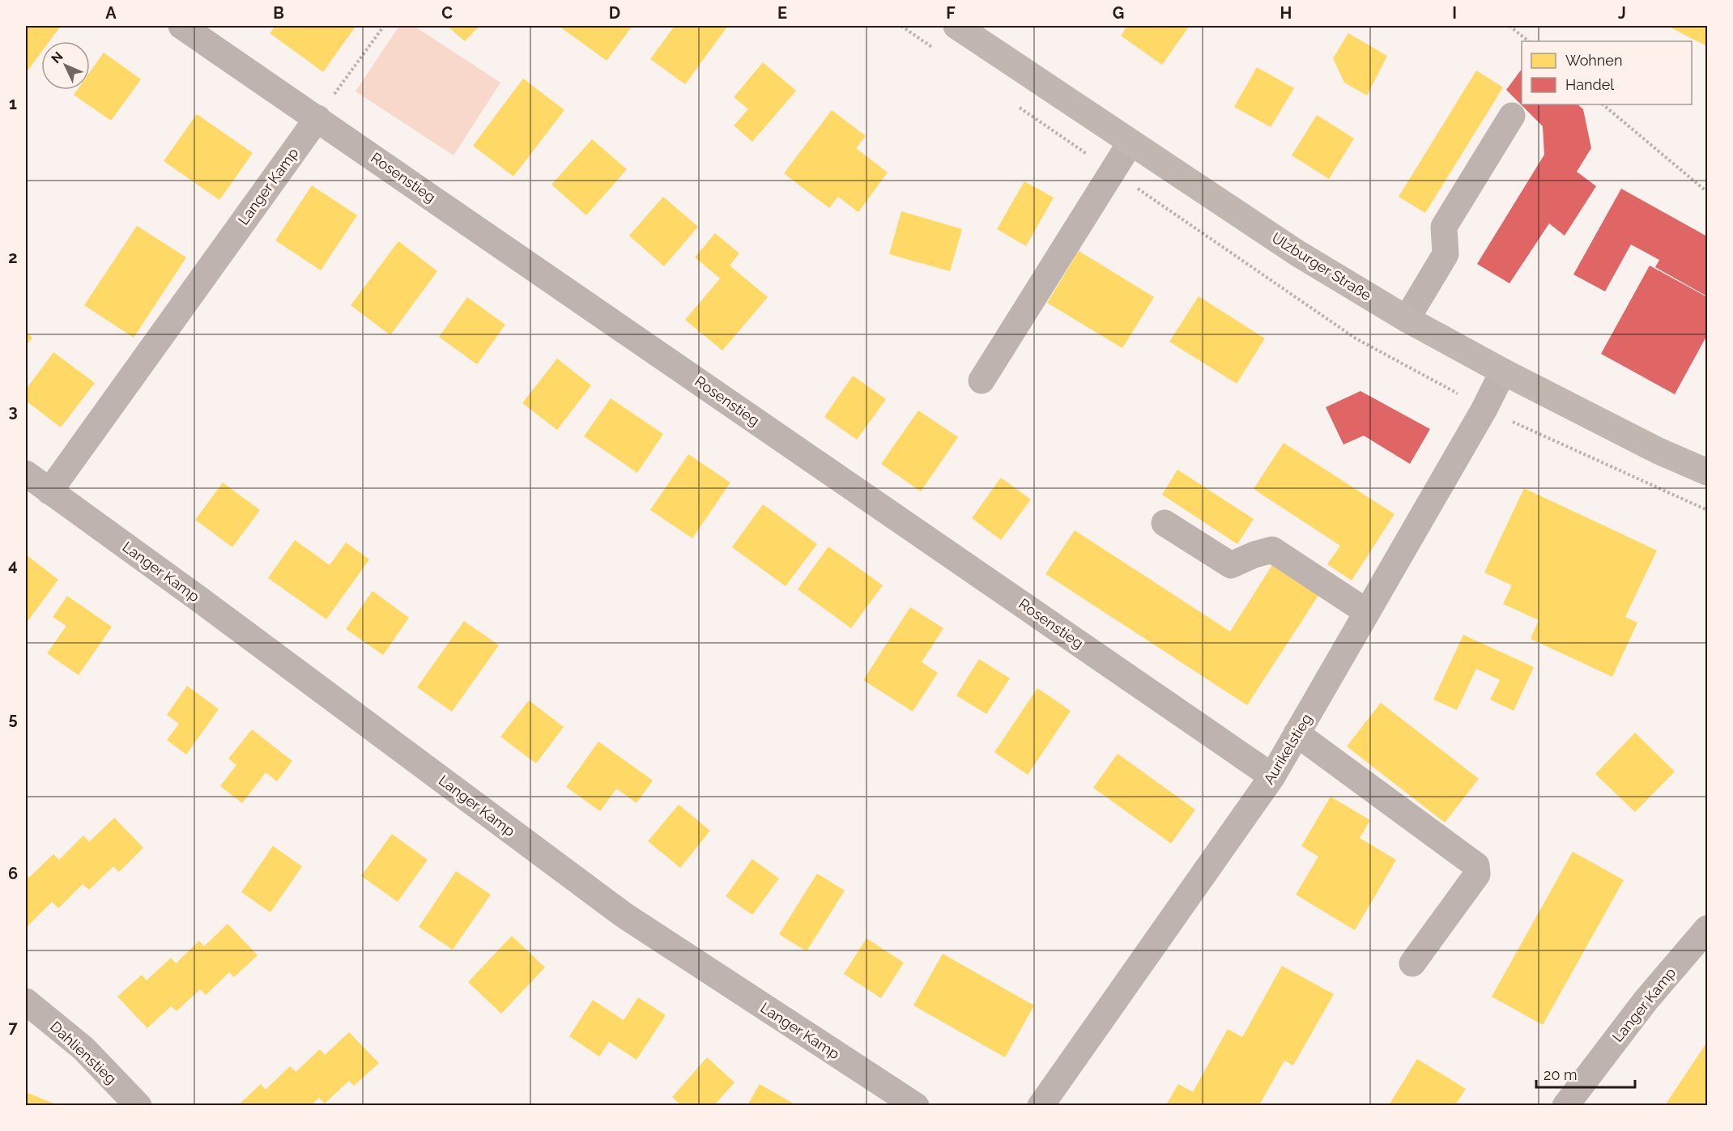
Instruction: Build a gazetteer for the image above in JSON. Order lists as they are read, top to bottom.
{
  "streets": {
    "main road": ["Ulzburger Straße"],
    "street": [
      "Rosenstieg",
      "Langer Kamp",
      "Aurikelstieg",
      "Dahlienstieg"
    ]
  },
  "crossings": [
    ["Rosenstieg", "Langer Kamp"],
    ["Rosenstieg", "Aurikelstieg"],
    ["Ulzburger Straße", "Aurikelstieg"]
  ],
  "legend": ["Wohnen", "Handel"],
  "scale_bar": "20 m",
  "north": "top left",
  "grid": {
    "columns": [
      "A",
      "B",
      "C",
      "D",
      "E",
      "F",
      "G",
      "H",
      "I",
      "J"
    ],
    "rows": [
      "1",
      "2",
      "3",
      "4",
      "5",
      "6",
      "7"
    ]
  }
}
